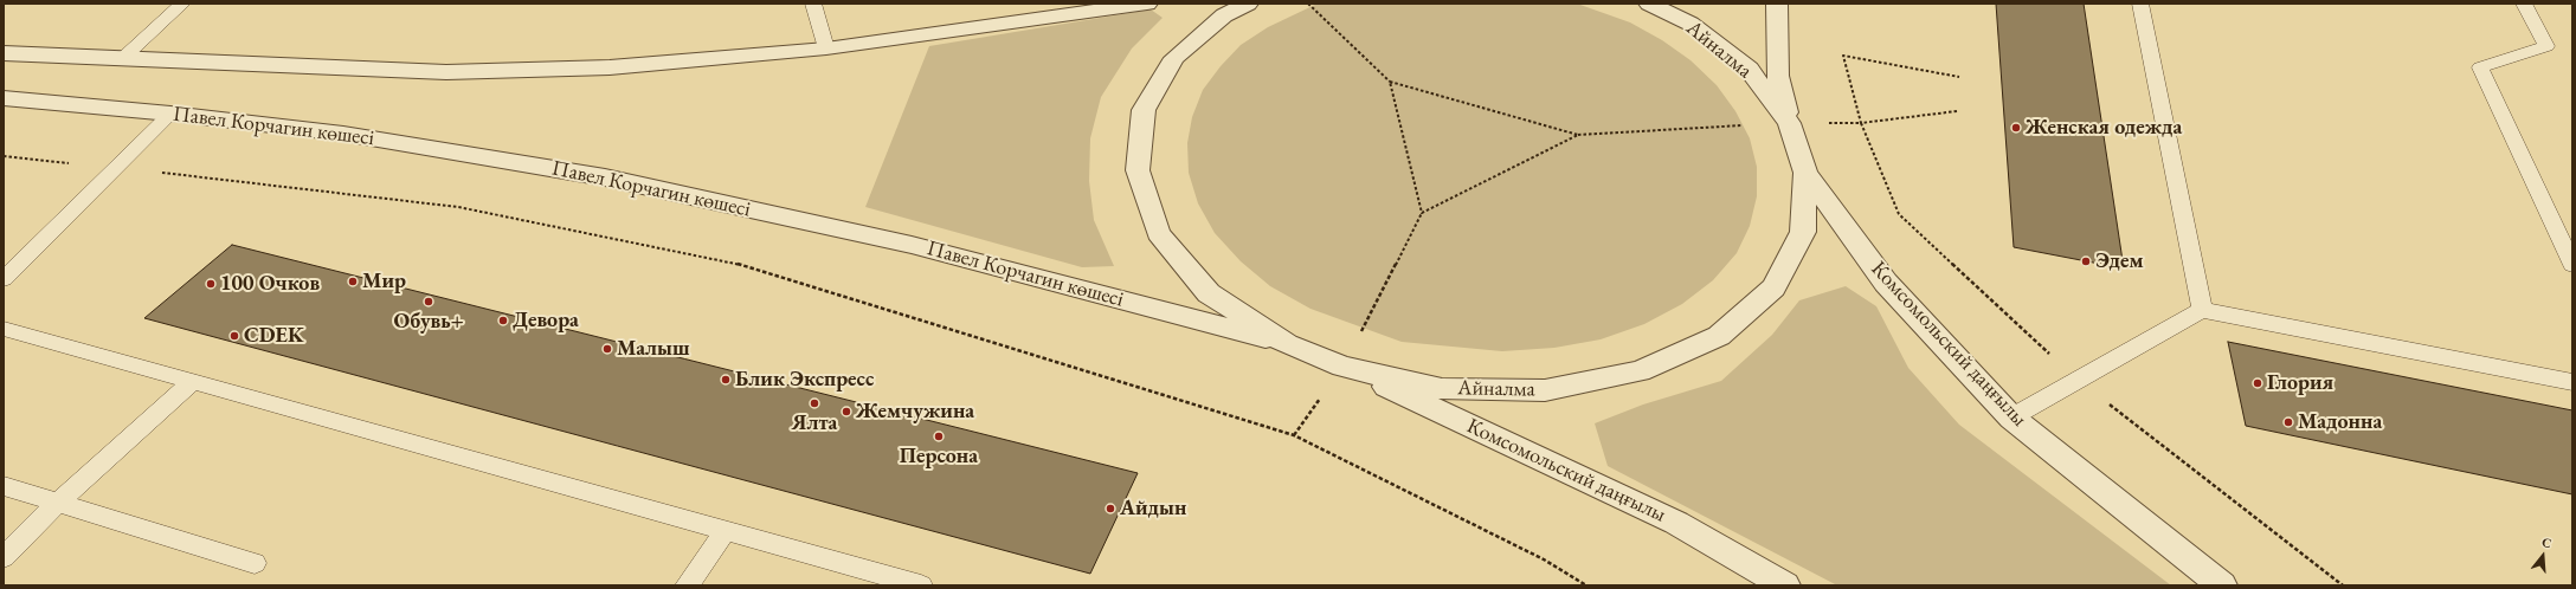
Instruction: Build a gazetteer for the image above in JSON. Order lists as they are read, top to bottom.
{
  "streets": {
    "street": ["Айналма", "Павел Корчагин көшесі", "Комсомольский даңғылы"]
  },
  "crossings": [
    ["Айналма", "Павел Корчагин көшесі"],
    ["Айналма", "Комсомольский даңғылы"]
  ],
  "places": [
    "Женская одежда",
    "Эдем",
    "Мир",
    "100 Очков",
    "Обувь+",
    "Девора",
    "CDEK",
    "Малыш",
    "Блик Экспресс",
    "Глория",
    "Ялта",
    "Жемчужина",
    "Мадонна",
    "Персона",
    "Айдын"
  ],
  "north": "top"
}
